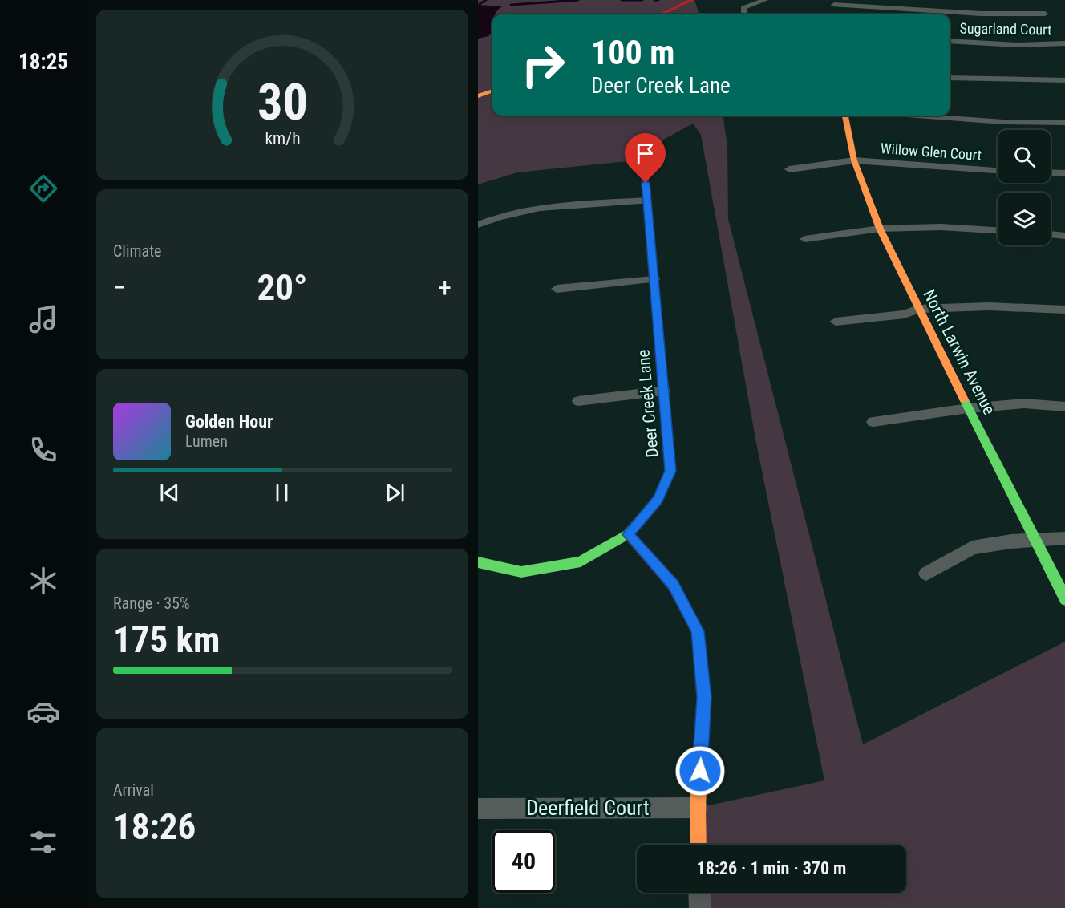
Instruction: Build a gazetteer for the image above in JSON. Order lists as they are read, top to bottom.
{
  "streets": {
    "street": [
      "Sugarland Court",
      "Willow Glen Court",
      "North Larwin Avenue",
      "Deer Creek Lane",
      "Deerfield Court"
    ]
  },
  "crossings": [
    ["Willow Glen Court", "North Larwin Avenue"]
  ],
  "page": {
    "tabs": "18:25",
    "turn": ["100 m", "Deer Creek Lane"],
    "tile": [
      "Climate",
      ["Range · 35%", "175 km"],
      ["Arrival", "18:26"]
    ],
    "heat": ["−", "20°", "+"],
    "song": ["Golden Hour", "Lumen"],
    "limit": "40",
    "trip": "18:26 · 1 min · 370 m",
    "gauge": ["30", "km/h"]
  }
}
